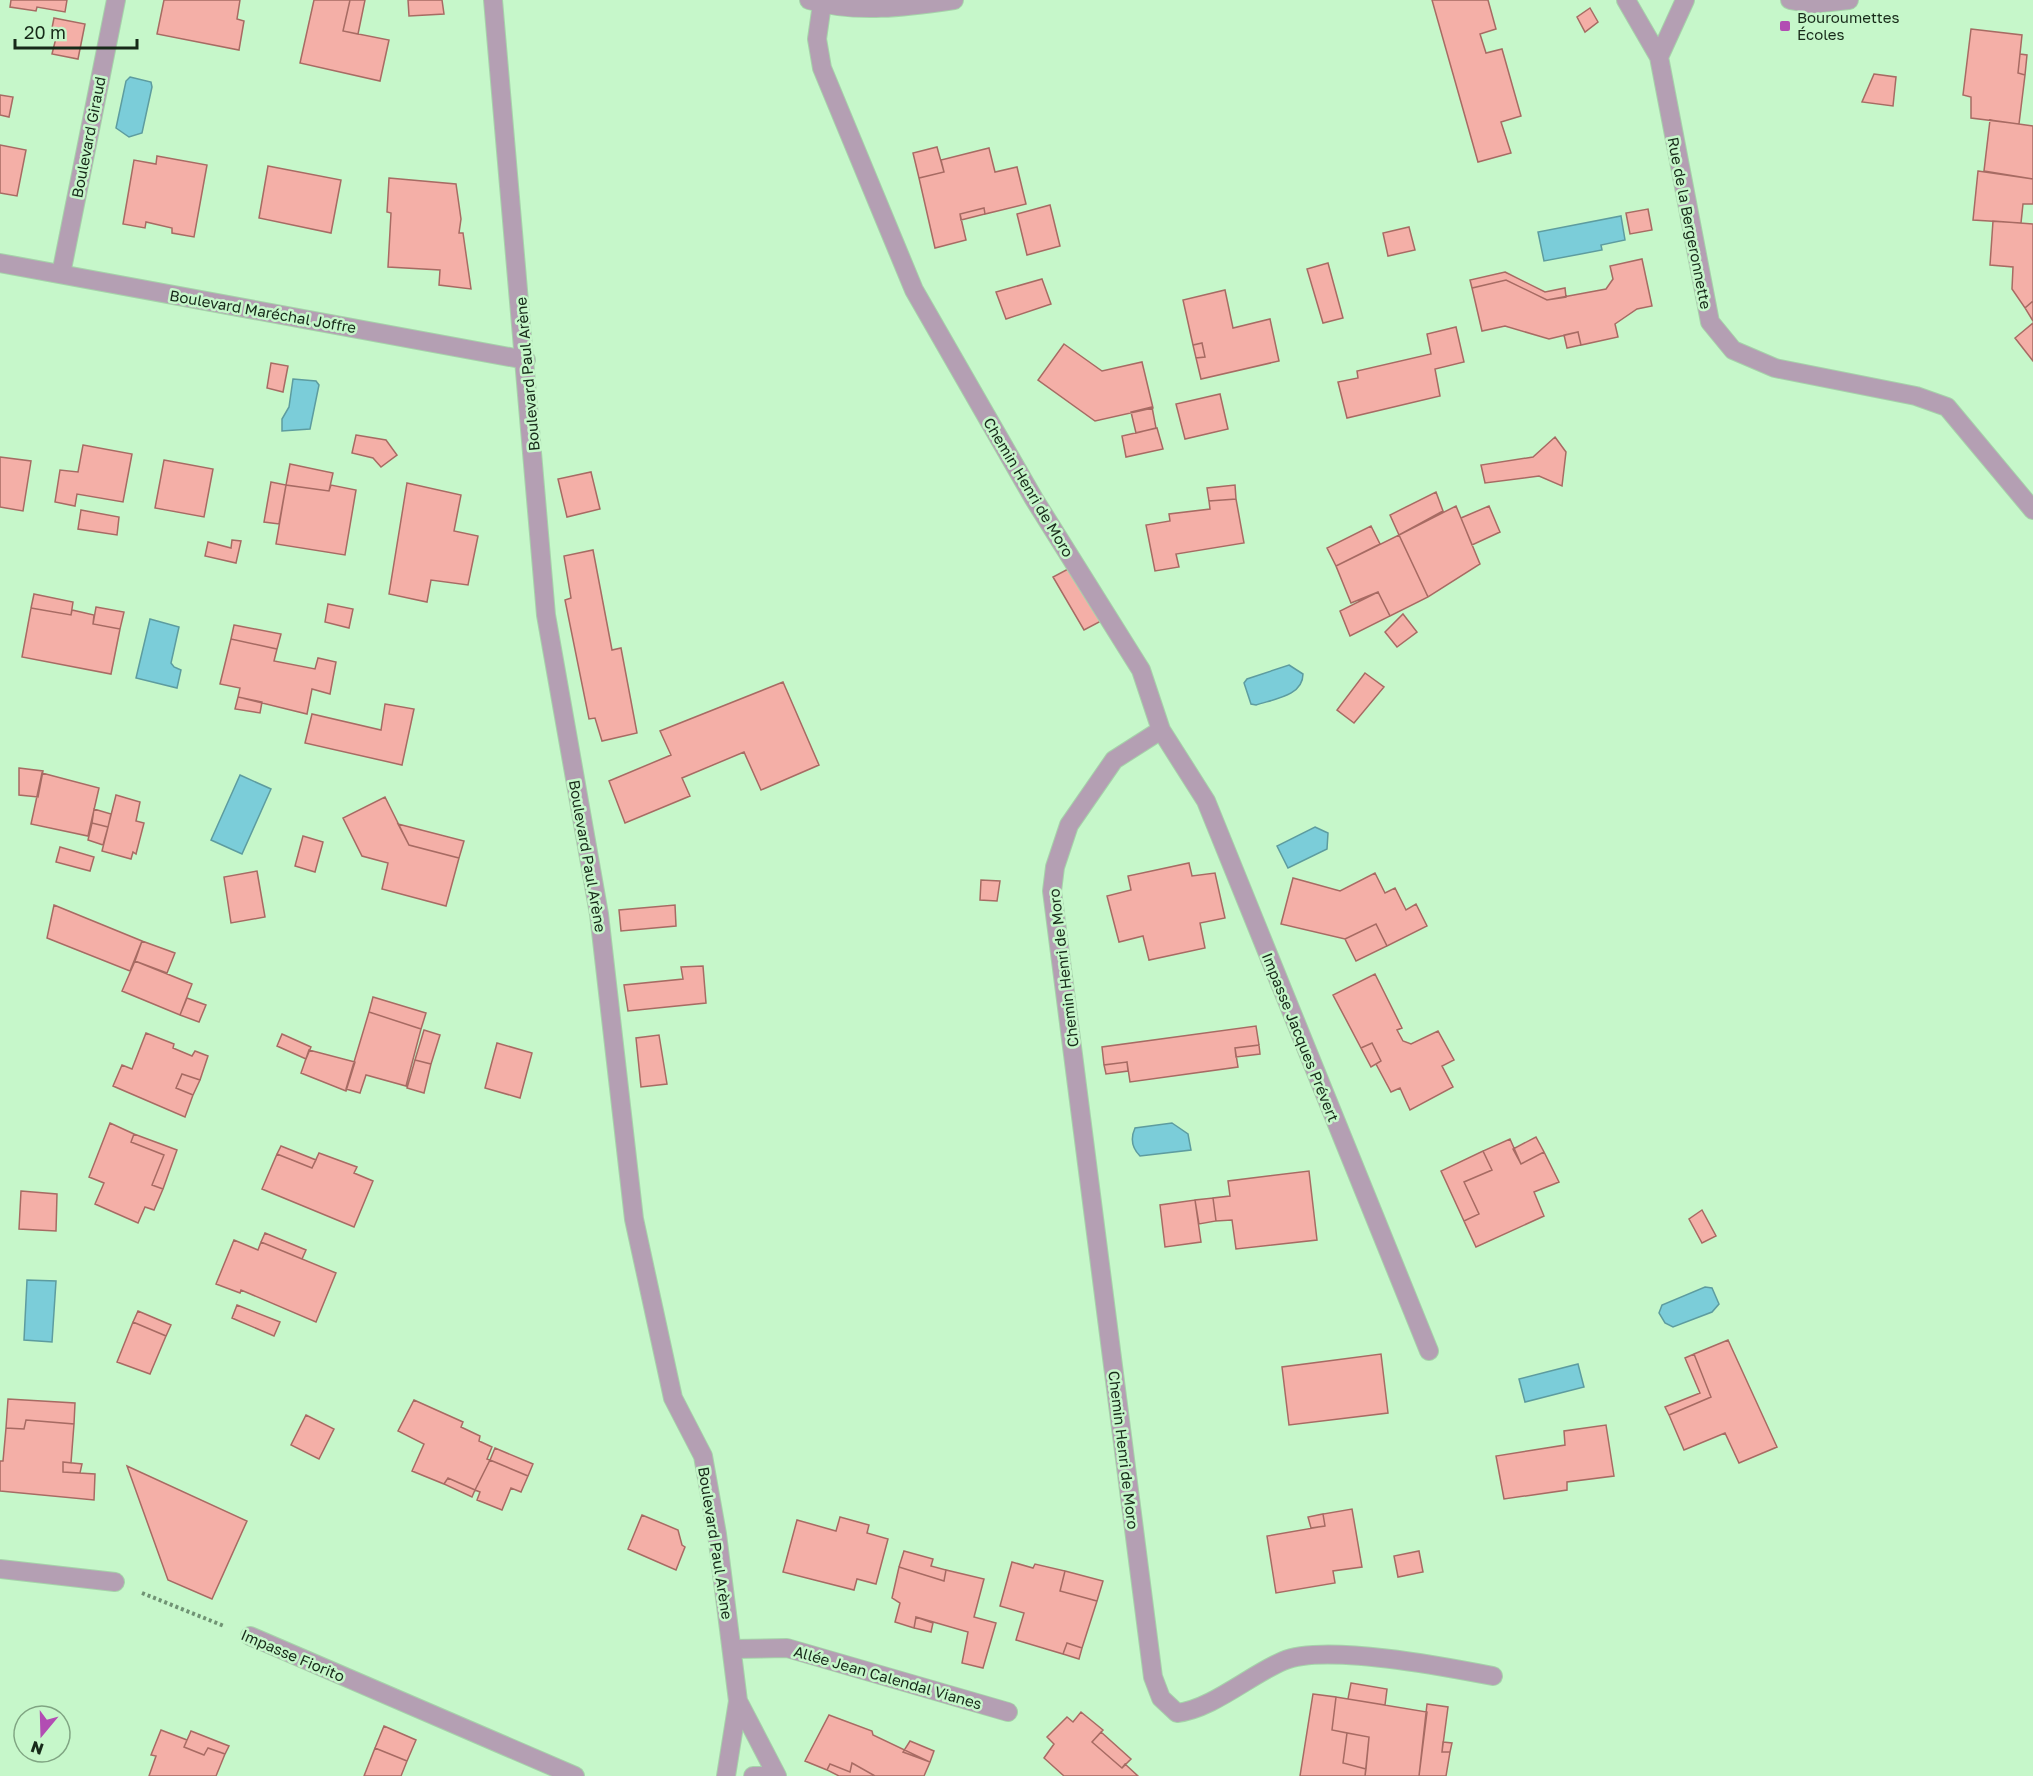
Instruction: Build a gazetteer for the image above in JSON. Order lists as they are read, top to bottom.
{
  "streets": {
    "street": [
      "Boulevard Giraud",
      "Rue de la Bergeronnette",
      "Boulevard Maréchal Joffre",
      "Boulevard Paul Arène",
      "Chemin Henri de Moro",
      "Impasse Jacques Prévert",
      "Impasse Fiorito",
      "Allée Jean Calendal Vianes"
    ]
  },
  "crossings": [
    ["Boulevard Giraud", "Boulevard Maréchal Joffre"],
    ["Boulevard Maréchal Joffre", "Boulevard Paul Arène"],
    ["Boulevard Paul Arène", "Allée Jean Calendal Vianes"],
    ["Chemin Henri de Moro", "Impasse Jacques Prévert"]
  ],
  "places": {
    "transit": ["Bouroumettes Écoles"]
  },
  "scale_bar": "20 m",
  "north": "bottom"
}
